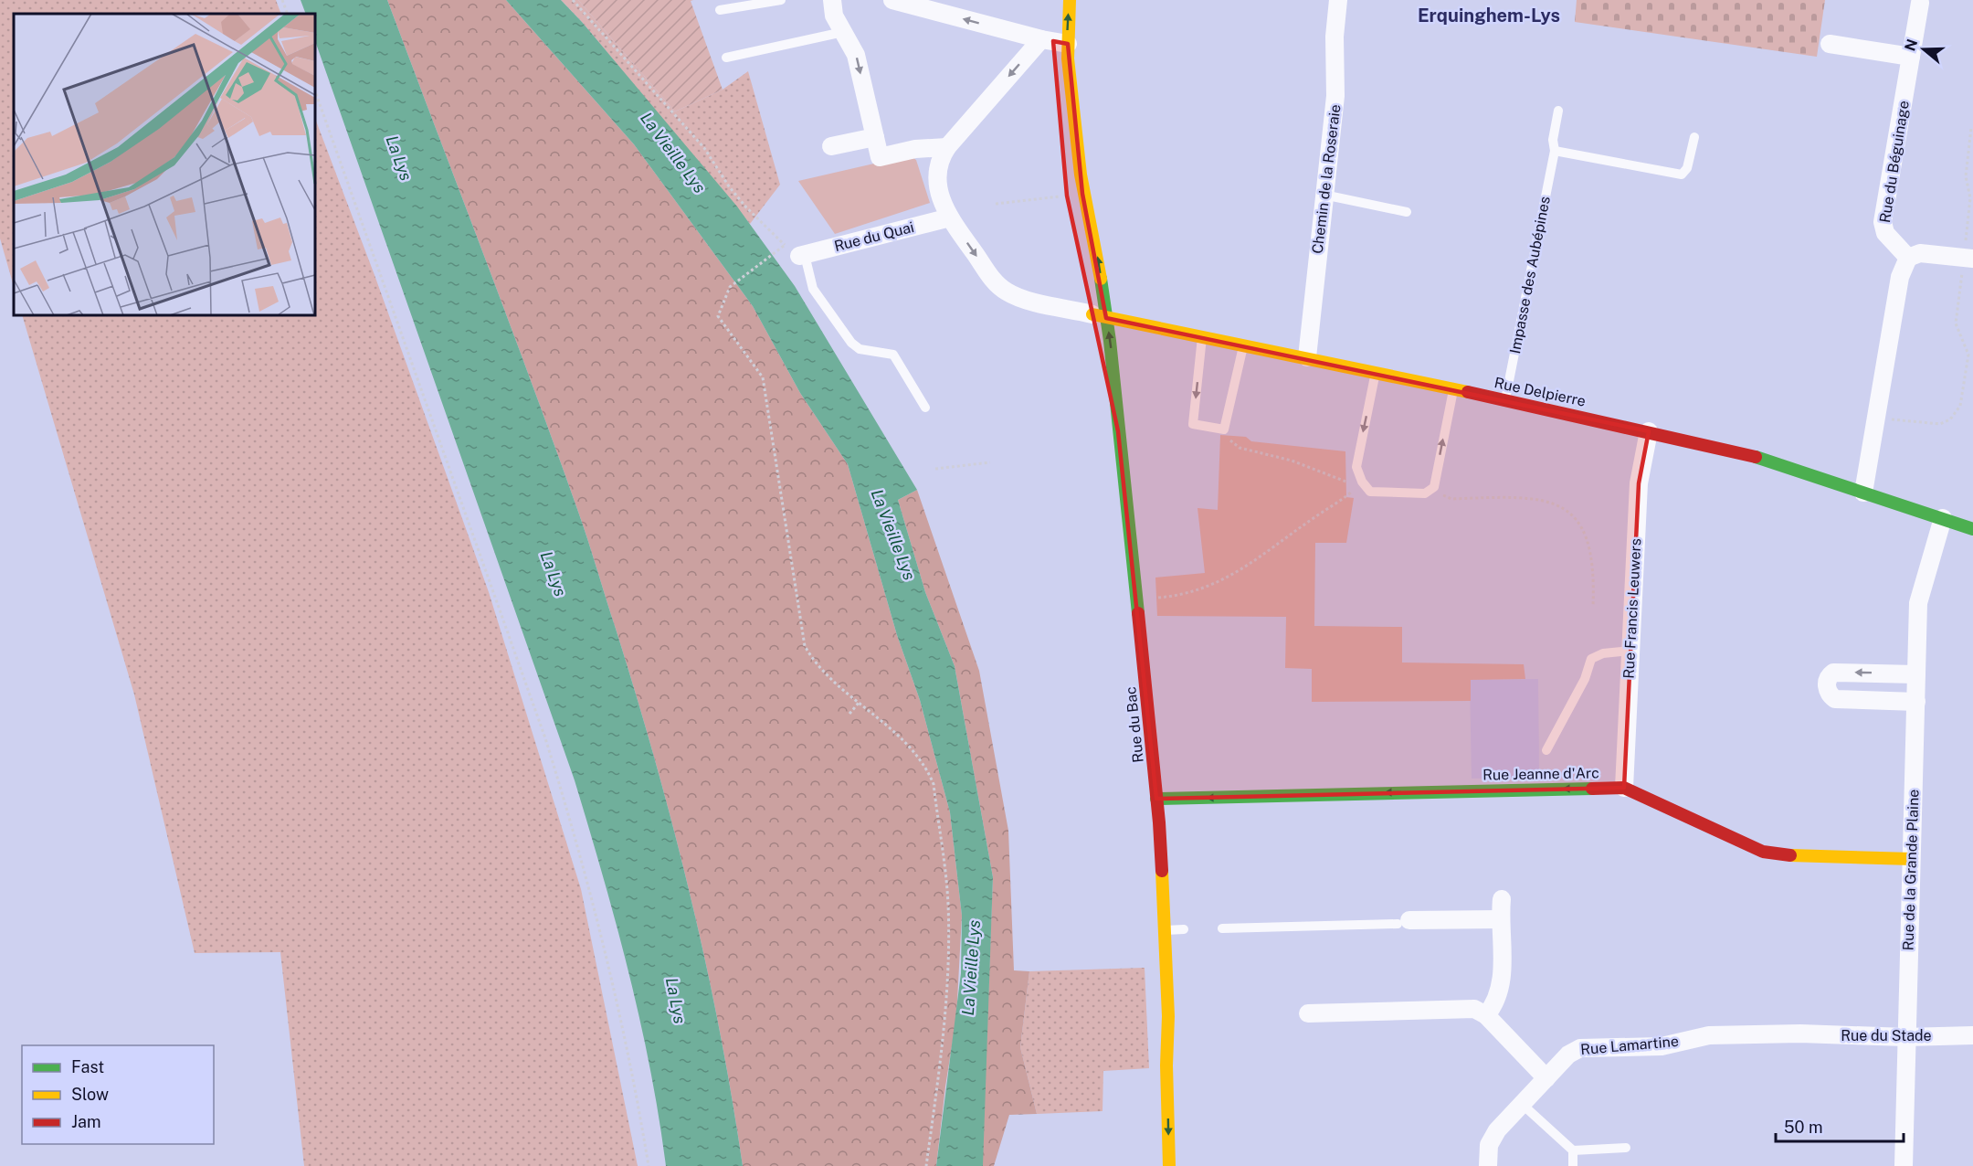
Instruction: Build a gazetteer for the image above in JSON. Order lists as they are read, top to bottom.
{
  "streets": {
    "street": [
      "Rue du Béguinage",
      "Chemin de la Roseraie",
      "Rue du Quai",
      "Rue Delpierre",
      "Rue Francis Leuwers",
      "Rue du Bac",
      "Rue Jeanne d'Arc",
      "Rue de la Grande Plaine",
      "Rue du Stade",
      "Rue Lamartine"
    ],
    "lane": ["Impasse des Aubépines"]
  },
  "crossings": [
    ["Chemin de la Roseraie", "Rue Delpierre"],
    ["Impasse des Aubépines", "Rue Delpierre"],
    ["Rue Delpierre", "Rue Francis Leuwers"],
    ["Rue Delpierre", "Rue du Bac"],
    ["Rue Delpierre", "Rue de la Grande Plaine"],
    ["Rue Francis Leuwers", "Rue Jeanne d'Arc"],
    ["Rue du Bac", "Rue Jeanne d'Arc"],
    ["Rue Jeanne d'Arc", "Rue de la Grande Plaine"],
    ["Rue de la Grande Plaine", "Rue du Stade"],
    ["Rue du Stade", "Rue Lamartine"]
  ],
  "one_way": ["Rue Jeanne d'Arc"],
  "districts": ["Erquinghem-Lys"],
  "water": ["La Vieille Lys", "La Lys"],
  "legend": ["Fast", "Slow", "Jam"],
  "scale_bar": "50 m",
  "north": "left"
}
